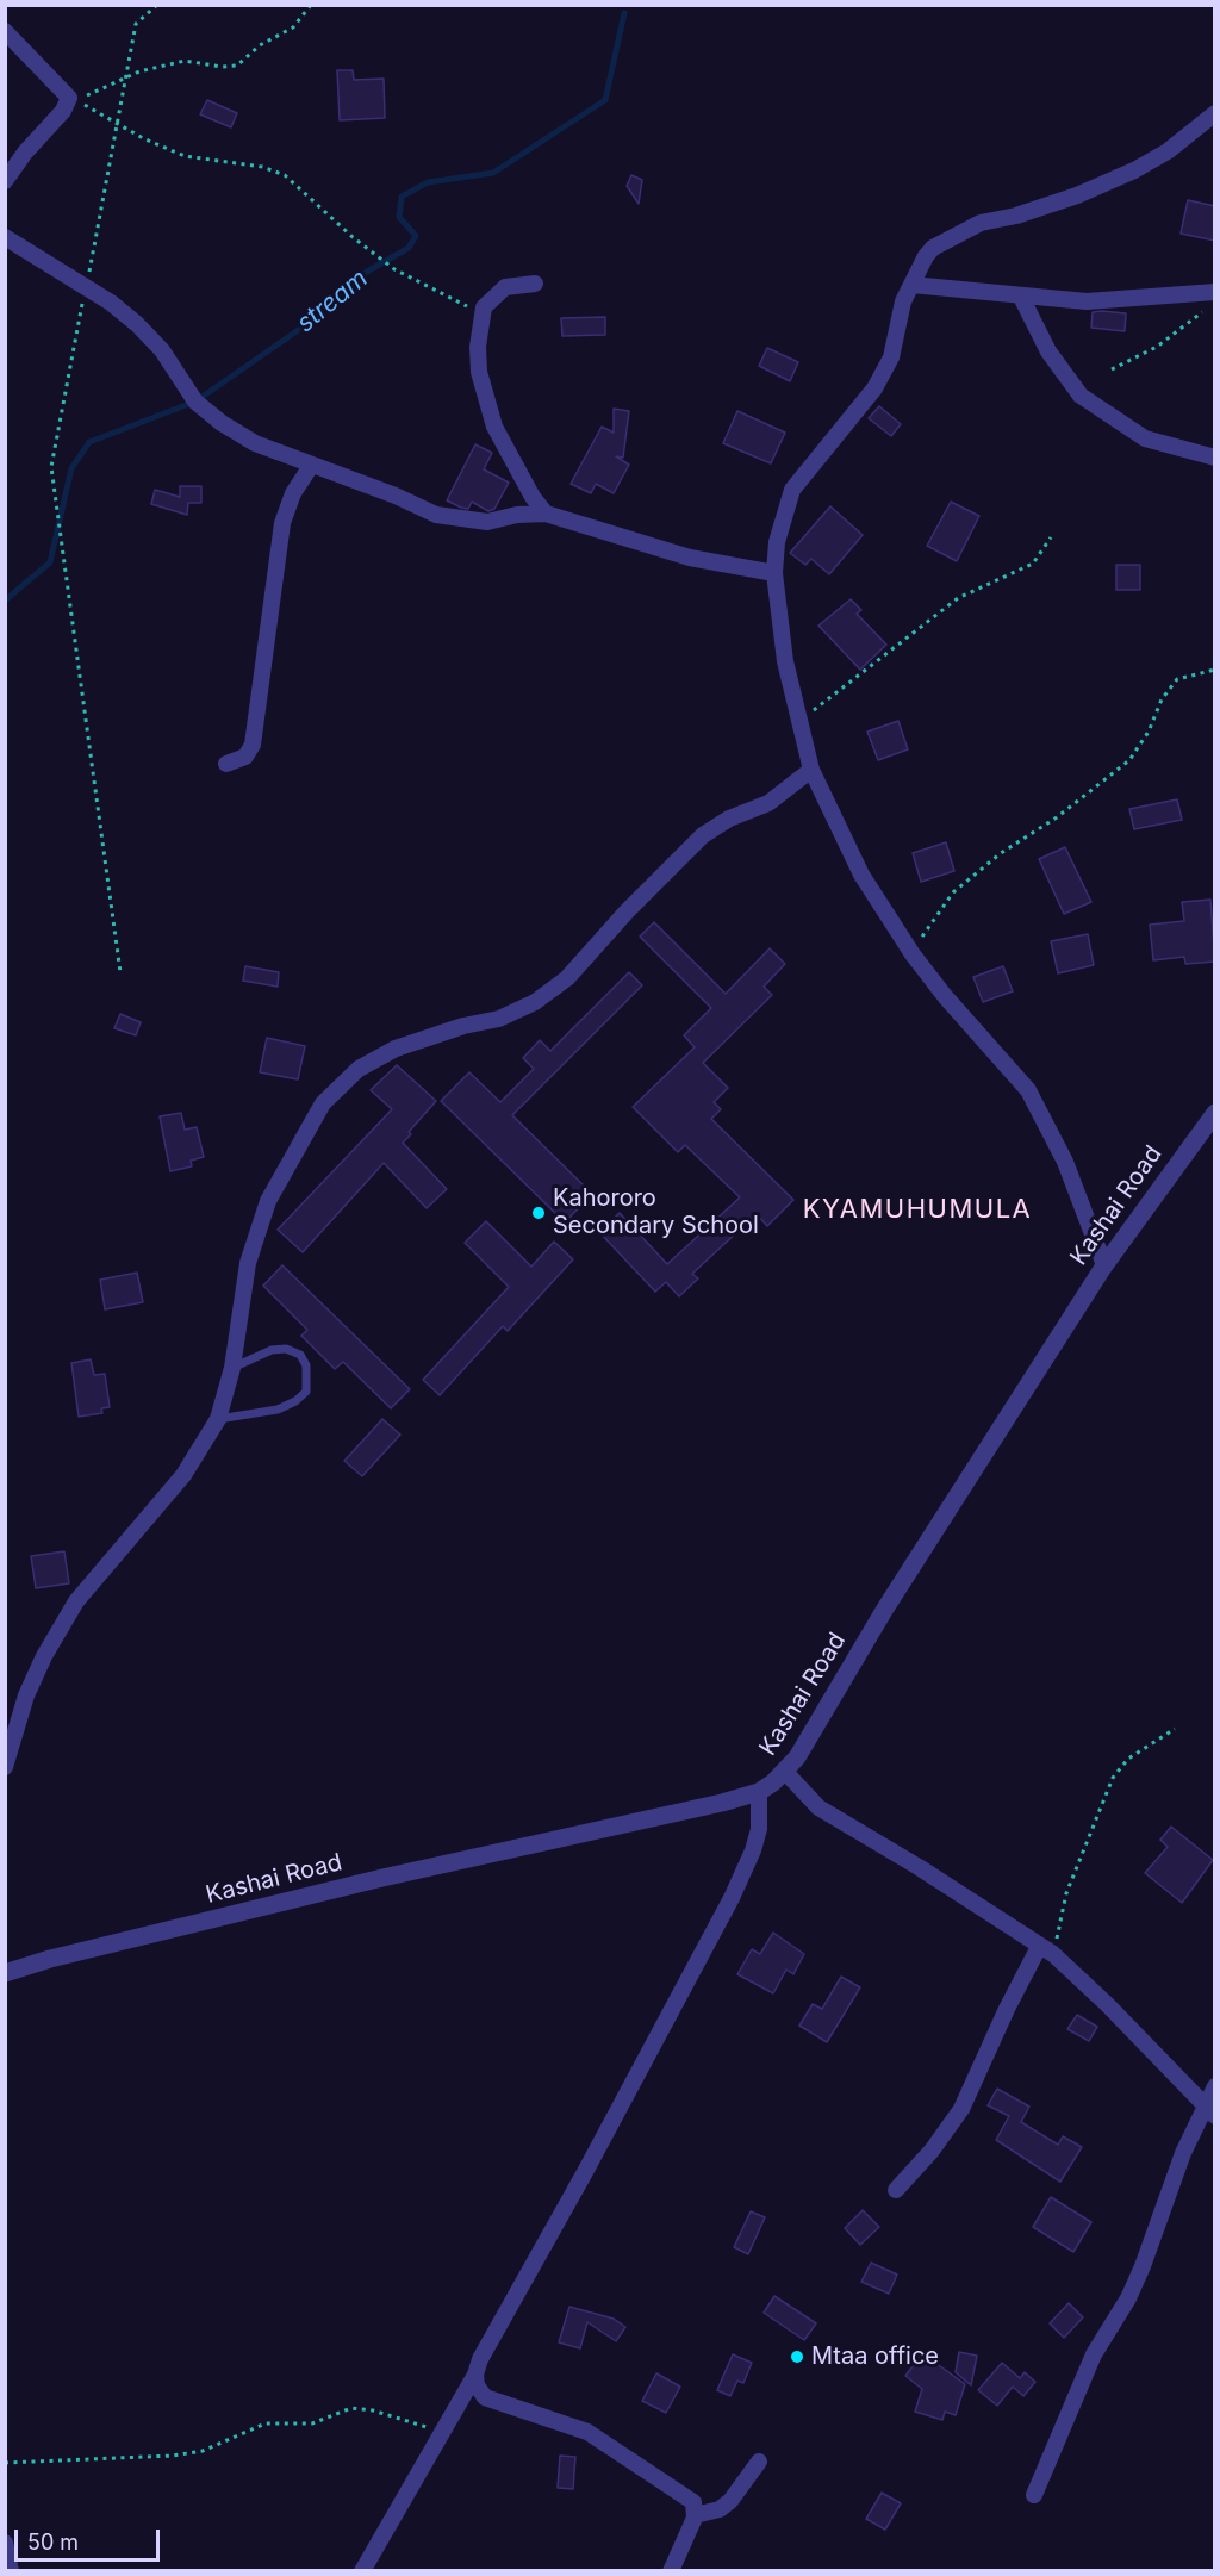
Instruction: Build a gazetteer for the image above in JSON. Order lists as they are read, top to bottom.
{
  "streets": {
    "street": ["Kashai Road"]
  },
  "districts": ["KYAMUHUMULA"],
  "water": ["stream"],
  "places": ["Kahororo Secondary School", "Mtaa office"],
  "scale_bar": "50 m"
}
